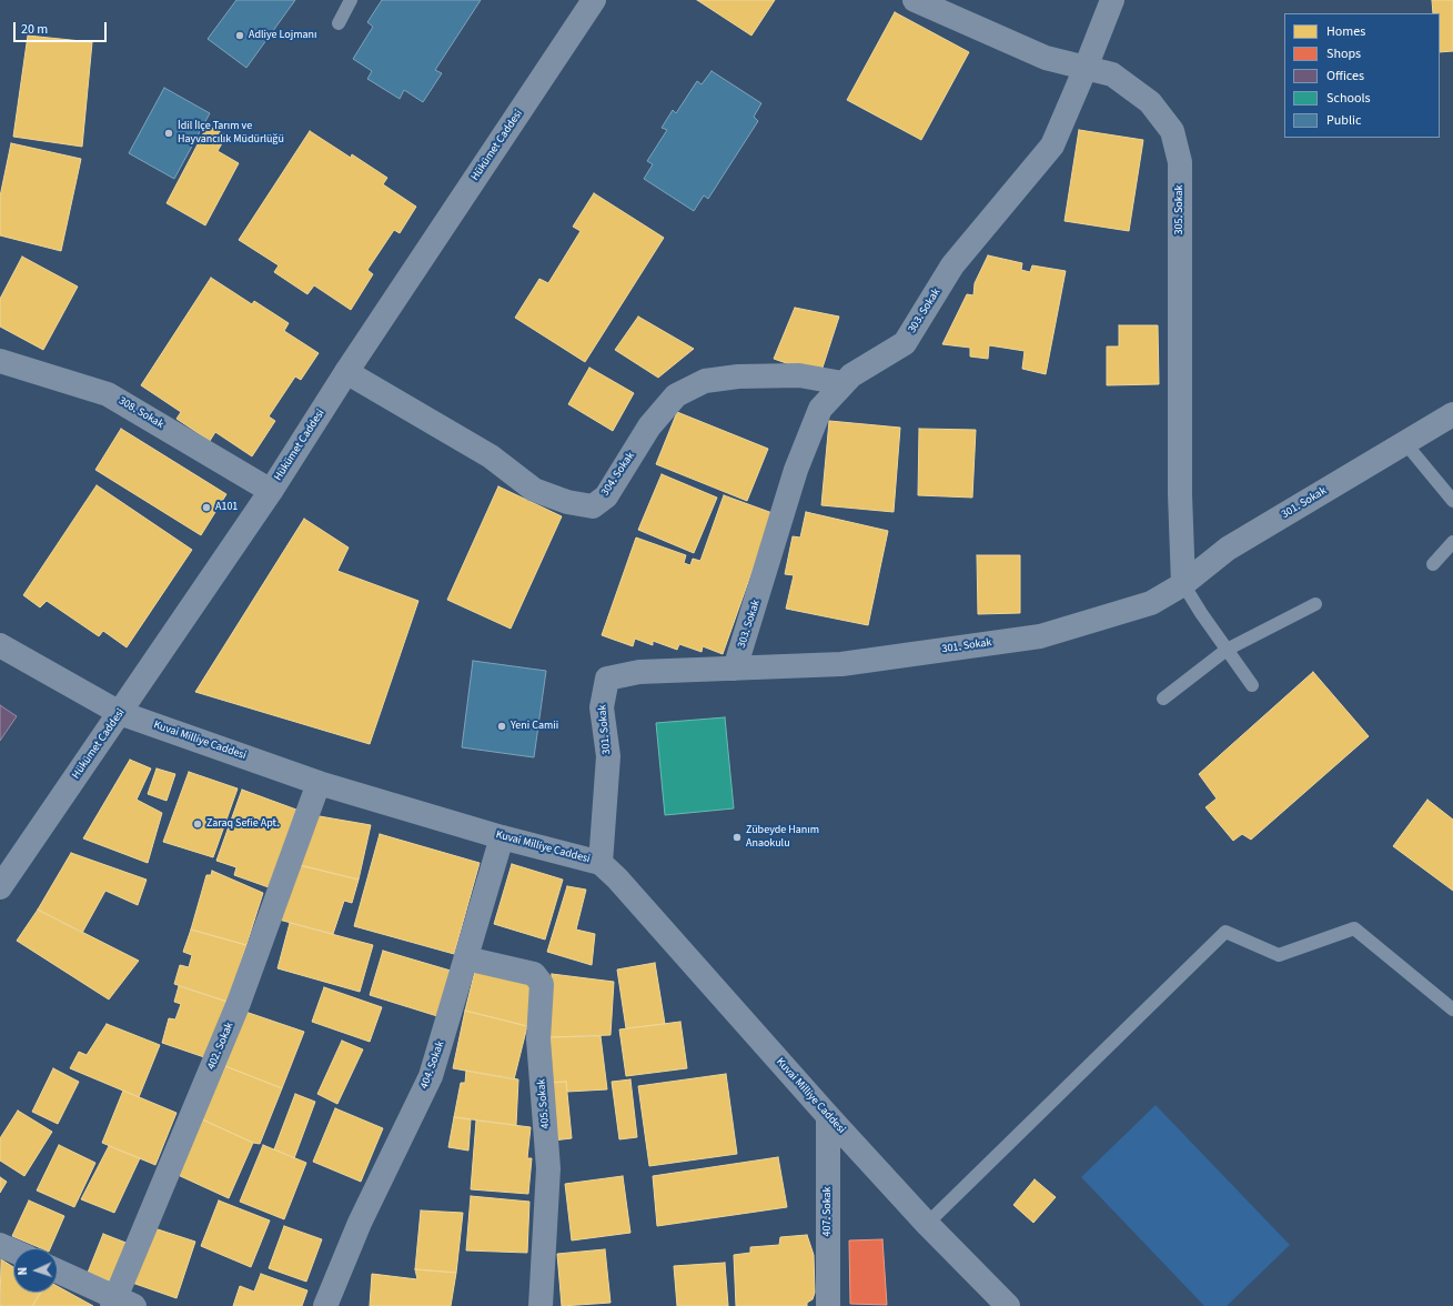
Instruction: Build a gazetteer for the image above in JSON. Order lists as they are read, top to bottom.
{
  "streets": {
    "street": [
      "Hükümet Caddesi",
      "305. Sokak",
      "303. Sokak",
      "308. Sokak",
      "304. Sokak",
      "301. Sokak",
      "Kuvai Milliye Caddesi",
      "402. Sokak",
      "404. Sokak",
      "405. Sokak",
      "407. Sokak"
    ]
  },
  "crossings": [
    ["Hükümet Caddesi", "308. Sokak"],
    ["Hükümet Caddesi", "304. Sokak"],
    ["Hükümet Caddesi", "Kuvai Milliye Caddesi"],
    ["305. Sokak", "303. Sokak"],
    ["305. Sokak", "301. Sokak"],
    ["303. Sokak", "304. Sokak"],
    ["303. Sokak", "301. Sokak"],
    ["301. Sokak", "Kuvai Milliye Caddesi"],
    ["Kuvai Milliye Caddesi", "402. Sokak"],
    ["Kuvai Milliye Caddesi", "404. Sokak"],
    ["Kuvai Milliye Caddesi", "407. Sokak"],
    ["404. Sokak", "405. Sokak"]
  ],
  "places": [
    "Adliye Lojmanı",
    "İdil İlçe Tarım ve Hayvancılık Müdürlüğü",
    "A101",
    "Yeni Camii",
    "Zaraq Sefie Apt.",
    "Zübeyde Hanım Anaokulu"
  ],
  "legend": [
    "Homes",
    "Shops",
    "Offices",
    "Schools",
    "Public"
  ],
  "scale_bar": "20 m",
  "north": "left"
}
